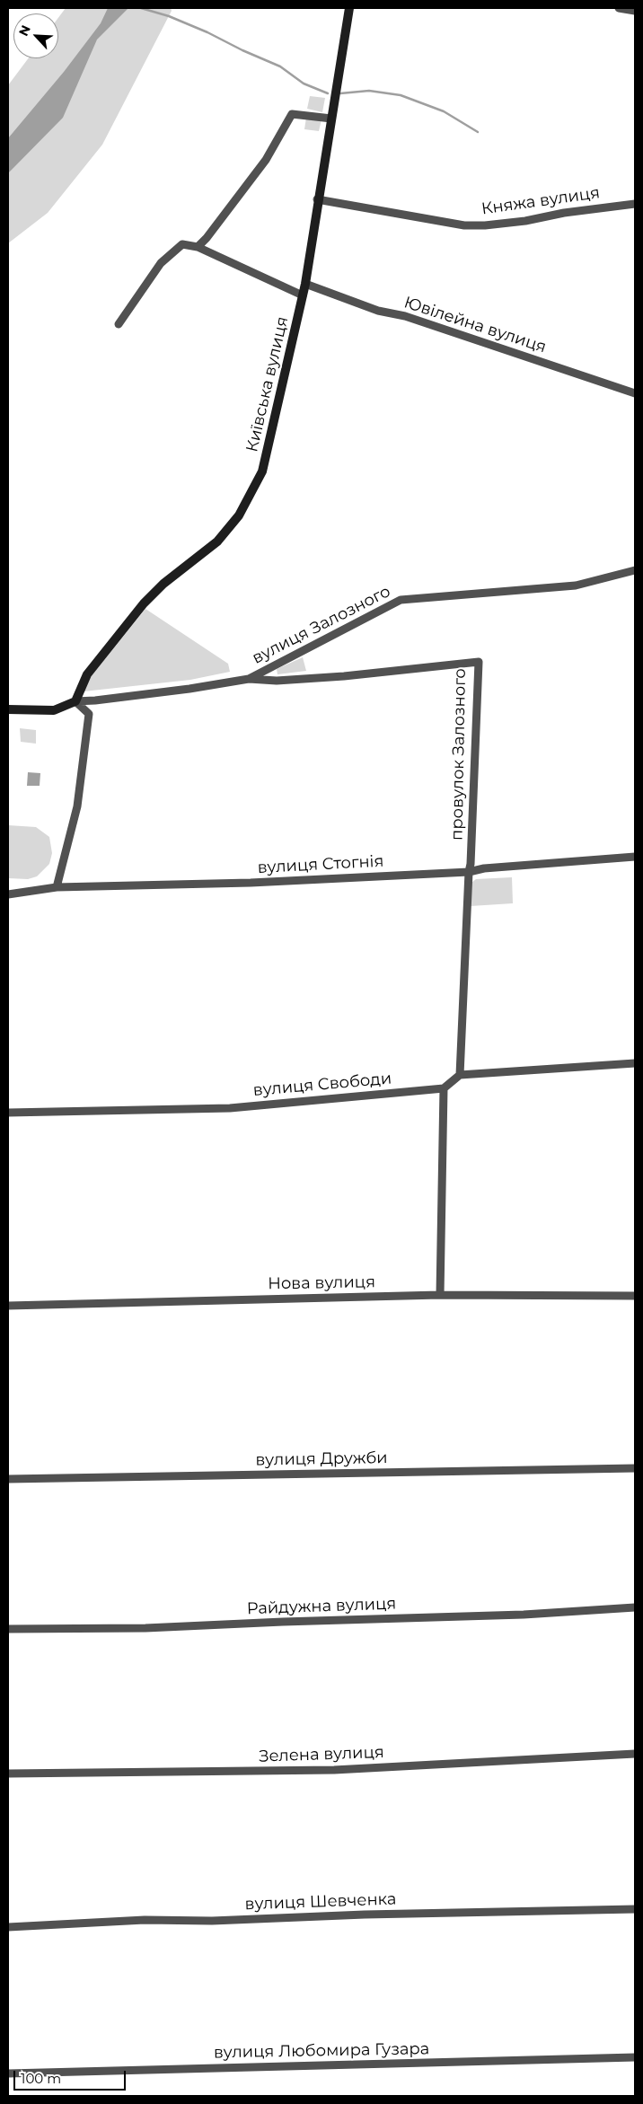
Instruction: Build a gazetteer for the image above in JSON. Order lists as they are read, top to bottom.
{
  "streets": {
    "street": [
      "Княжа вулиця",
      "Ювілейна вулиця",
      "Київська вулиця",
      "вулиця Залозного",
      "провулок Залозного",
      "вулиця Стогнія",
      "вулиця Свободи",
      "Нова вулиця",
      "вулиця Дружби",
      "Райдужна вулиця",
      "Зелена вулиця",
      "вулиця Шевченка",
      "вулиця Любомира Гузара"
    ]
  },
  "crossings": [
    ["Княжа вулиця", "Київська вулиця"],
    ["Ювілейна вулиця", "Київська вулиця"],
    ["Київська вулиця", "вулиця Залозного"],
    ["вулиця Залозного", "провулок Залозного"],
    ["провулок Залозного", "вулиця Стогнія"]
  ],
  "scale_bar": "100 m",
  "north": "top left"
}
